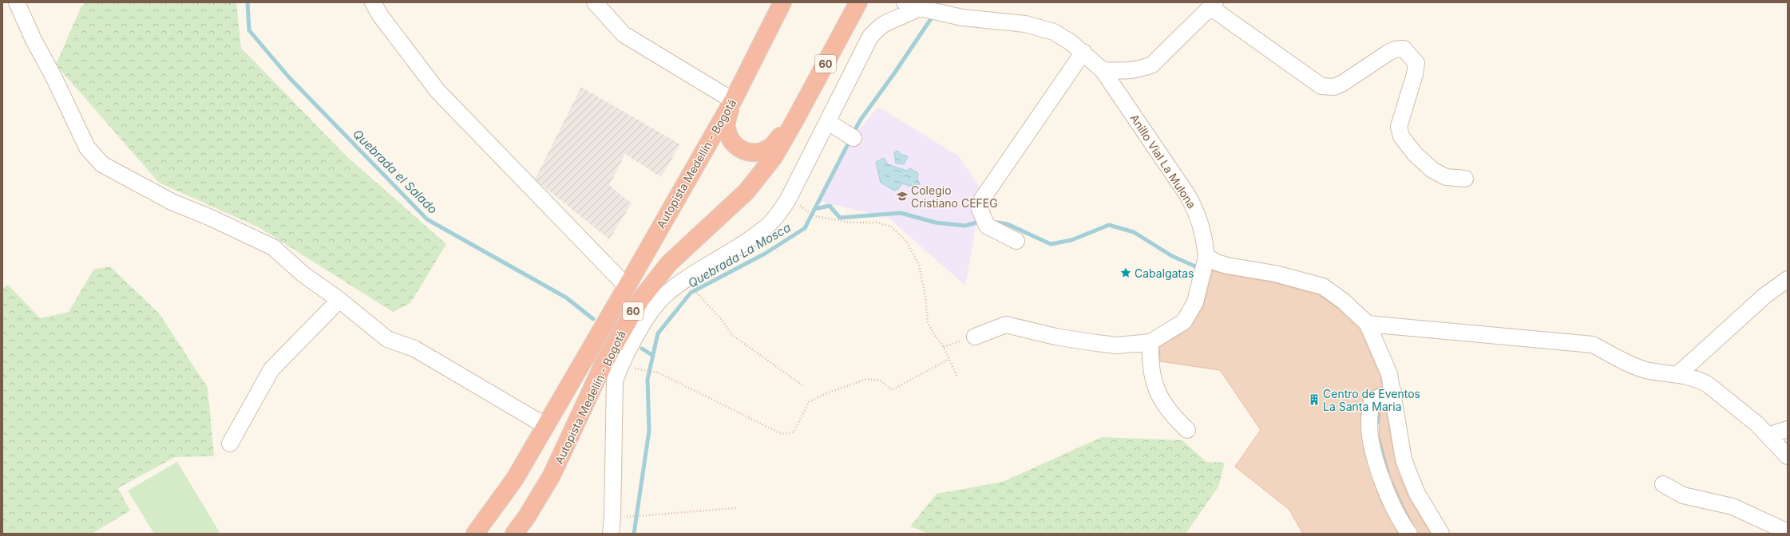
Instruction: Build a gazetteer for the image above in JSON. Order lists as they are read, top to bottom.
{
  "streets": {
    "highway": ["60", "Autopista Medellín - Bogotá"],
    "street": ["Anillo Vial La Mulona"]
  },
  "water": ["Quebrada el Salado", "Quebrada La Mosca"],
  "places": {
    "school or university": ["Colegio Cristiano CEFEG"],
    "place": ["Cabalgatas"],
    "building": ["Centro de Eventos La Santa Maria"]
  }
}
